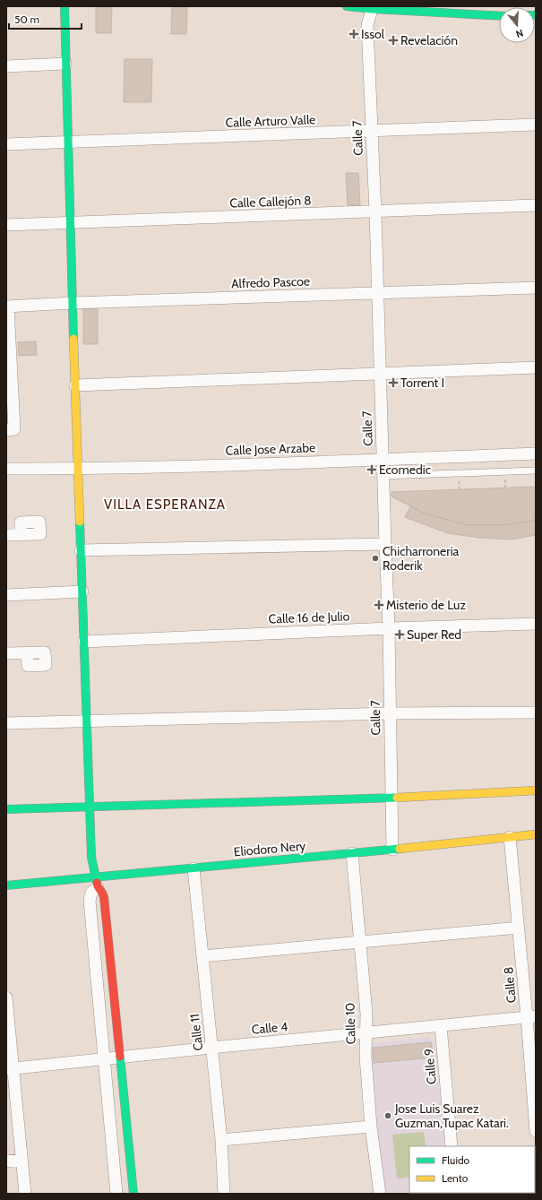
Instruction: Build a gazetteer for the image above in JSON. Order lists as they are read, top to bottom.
{
  "streets": {
    "main road": ["Eliodoro Nery"],
    "street": [
      "Calle Arturo Valle",
      "Calle 7",
      "Calle Callejón 8",
      "Alfredo Pascoe",
      "Calle Jose Arzabe",
      "Calle 16 de Julio",
      "Calle 8",
      "Calle 10",
      "Calle 4",
      "Calle 11",
      "Calle 9"
    ]
  },
  "crossings": [
    ["Calle Arturo Valle", "Calle 7"],
    ["Calle 7", "Calle Callejón 8"],
    ["Calle 7", "Alfredo Pascoe"],
    ["Calle 7", "Calle Jose Arzabe"],
    ["Calle 7", "Calle 16 de Julio"],
    ["Calle 7", "Eliodoro Nery"],
    ["Eliodoro Nery", "Calle 8"],
    ["Eliodoro Nery", "Calle 10"],
    ["Eliodoro Nery", "Calle 11"],
    ["Calle 8", "Calle 4"],
    ["Calle 10", "Calle 4"],
    ["Calle 4", "Calle 11"],
    ["Calle 4", "Calle 9"]
  ],
  "districts": ["VILLA ESPERANZA"],
  "places": {
    "health": [
      "Issol",
      "Revelación",
      "Torrent I",
      "Ecomedic",
      "Misterio de Luz",
      "Super Red"
    ],
    "other": ["Chicharroneria Roderik", "Jose Luis Suarez Guzman,Tupac Katari."]
  },
  "legend": ["Fluido", "Lento"],
  "scale_bar": "50 m",
  "north": "bottom"
}
